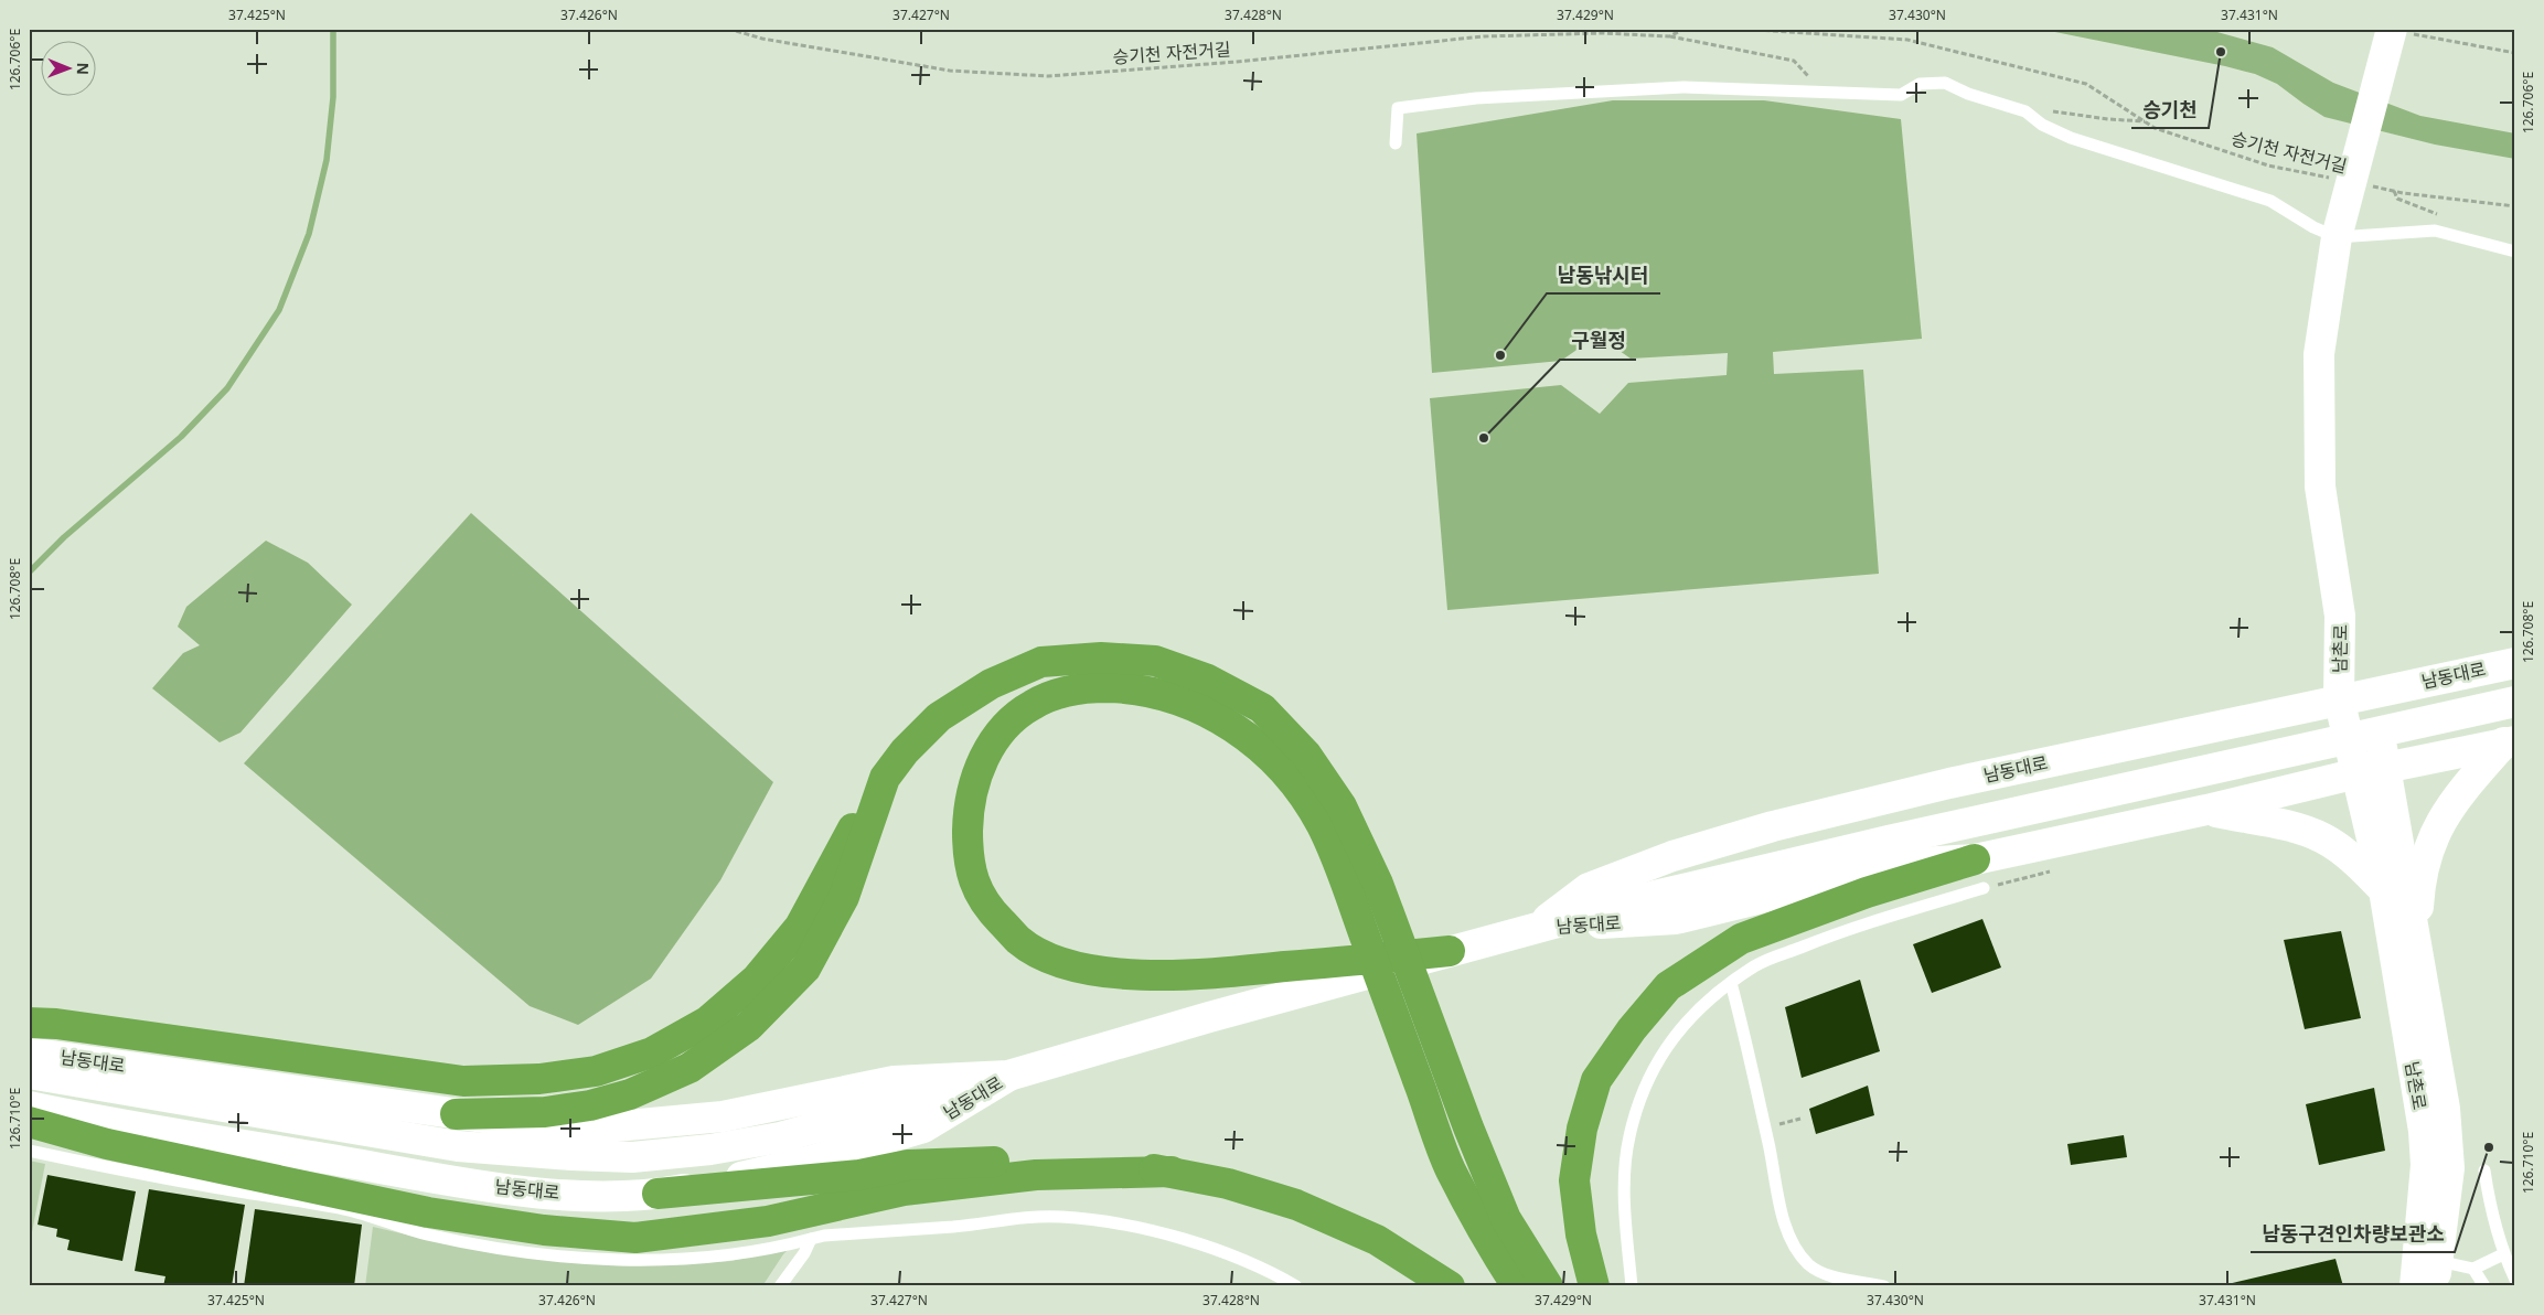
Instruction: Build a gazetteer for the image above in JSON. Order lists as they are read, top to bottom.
{
  "streets": {
    "main road": ["남촌로", "남동대로"],
    "path": ["승기천 자전거길"]
  },
  "crossings": [
    ["승기천 자전거길", "남촌로"],
    ["남촌로", "남동대로"]
  ],
  "places": [
    "승기천",
    "남동낚시터",
    "구월정",
    "남동구견인차량보관소"
  ],
  "north": "right",
  "coordinates": [
    "37.425°N",
    "37.426°N",
    "37.427°N",
    "37.428°N",
    "37.429°N",
    "37.430°N",
    "37.431°N",
    "126.706°E",
    "126.708°E",
    "126.710°E"
  ]
}
